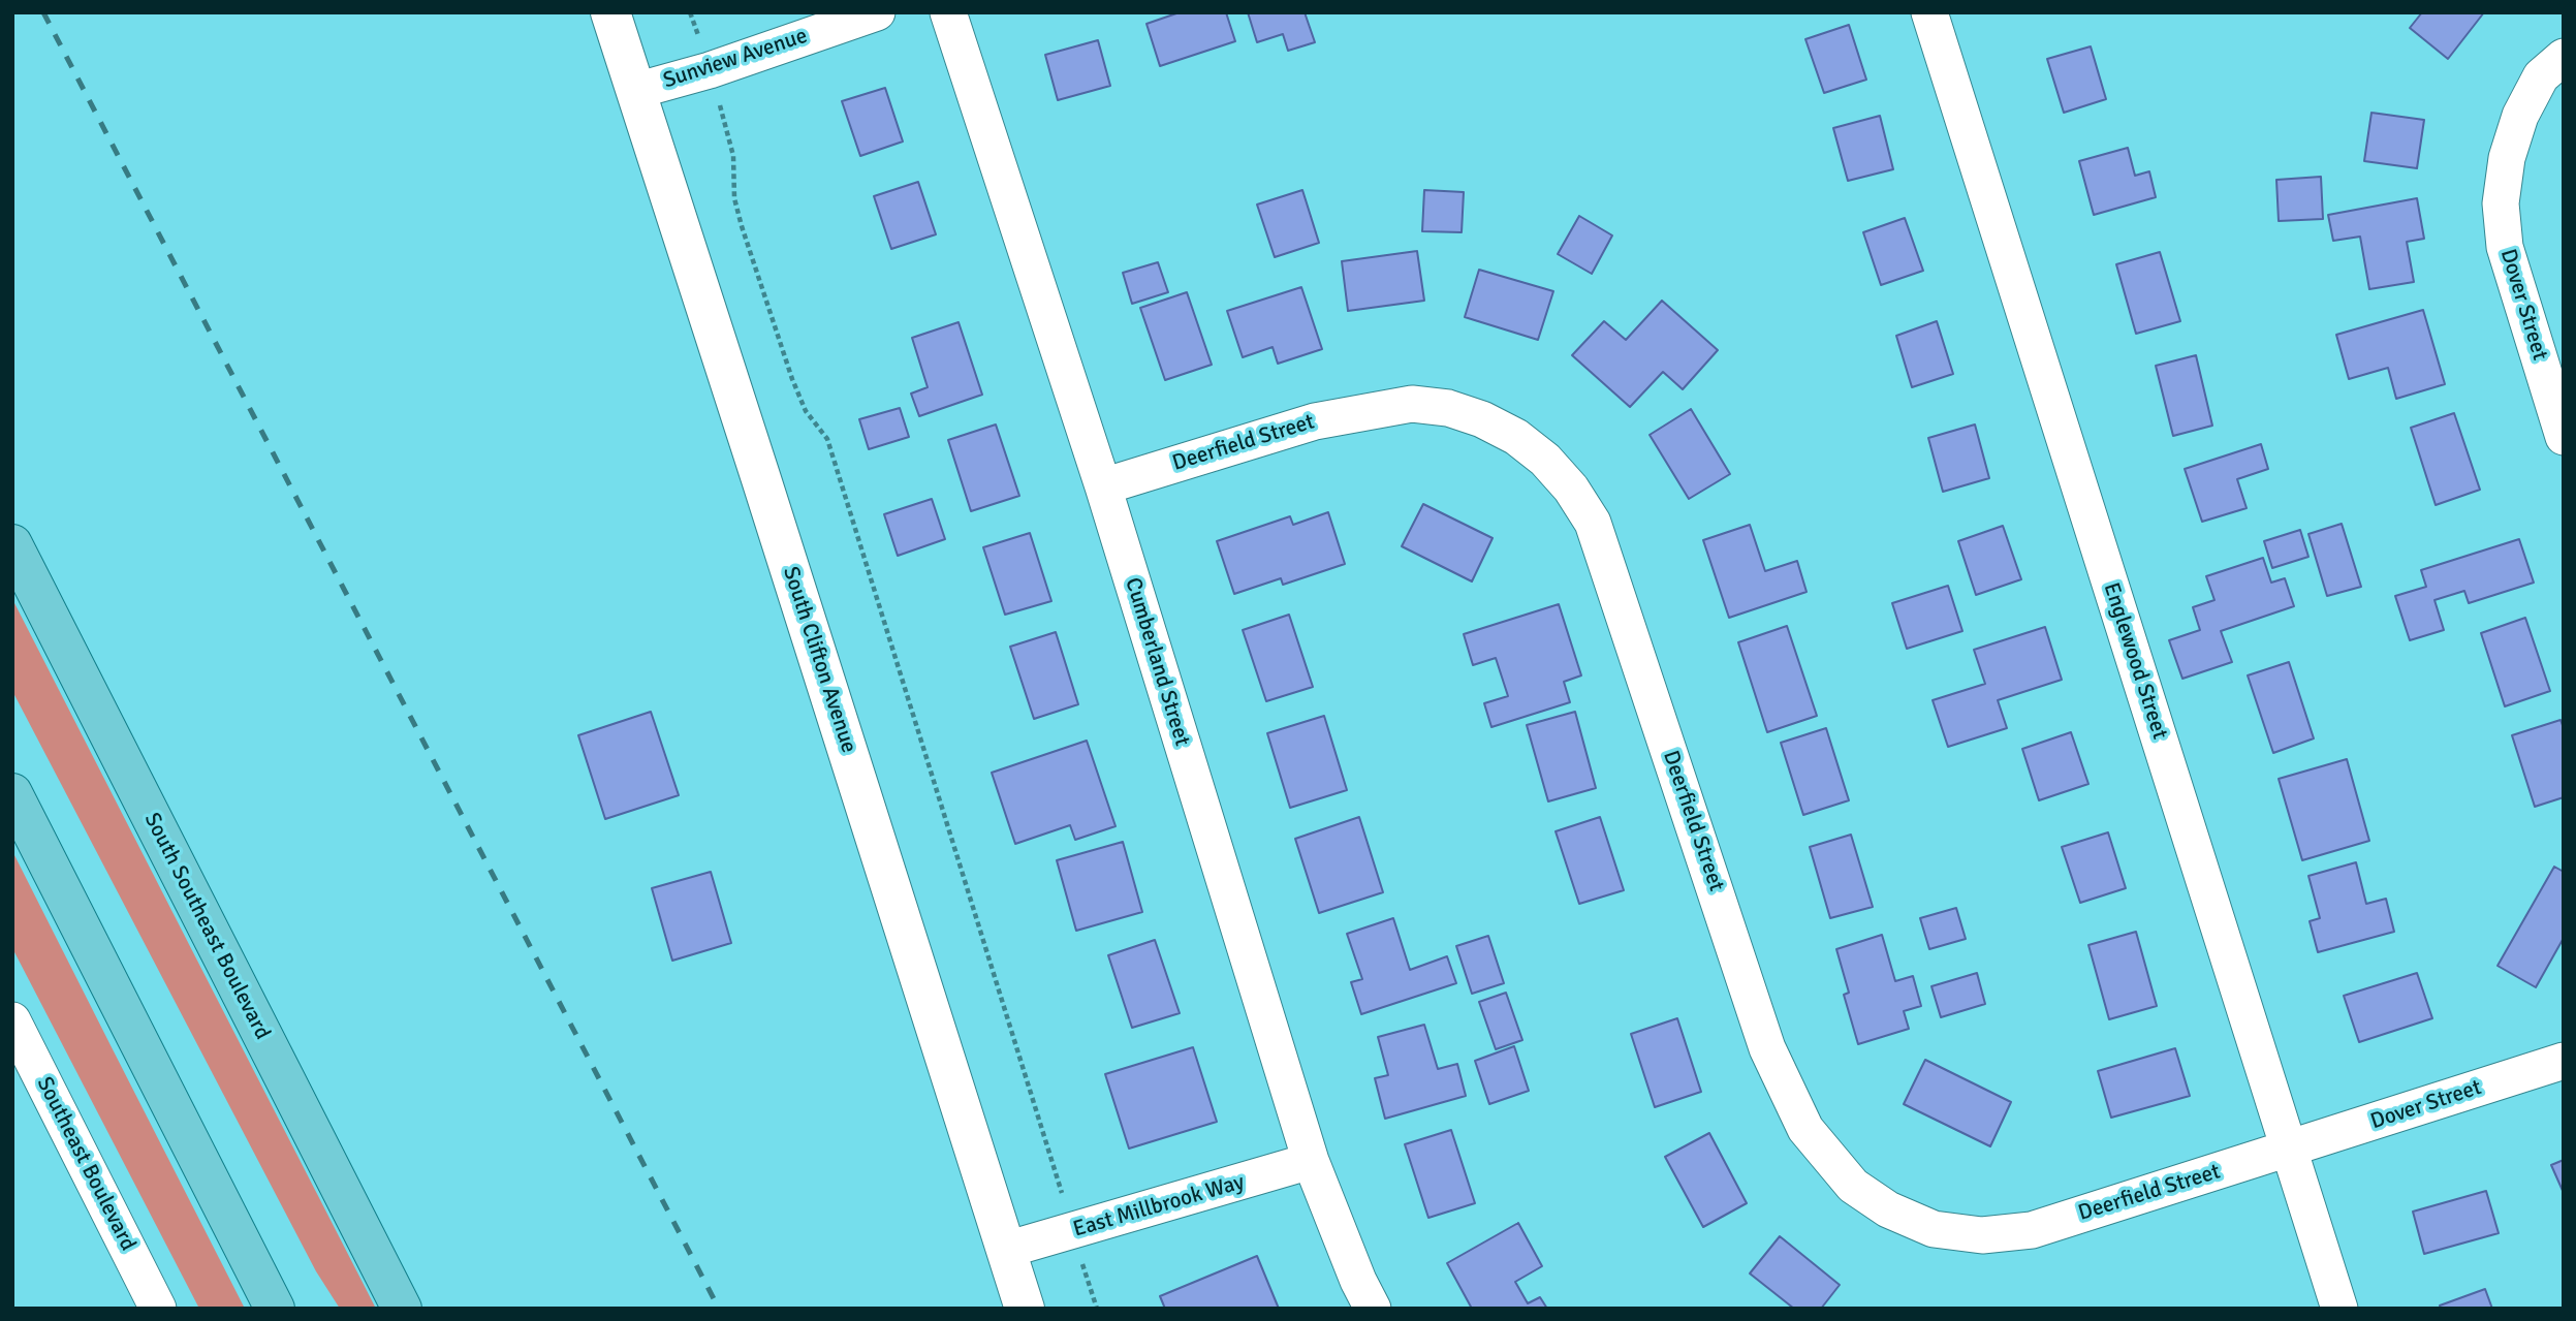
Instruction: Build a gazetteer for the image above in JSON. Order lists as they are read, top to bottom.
{
  "streets": {
    "main road": ["South Southeast Boulevard"],
    "street": [
      "Sunview Avenue",
      "Dover Street",
      "Deerfield Street",
      "South Clifton Avenue",
      "Englewood Street",
      "Cumberland Street",
      "Southeast Boulevard",
      "East Millbrook Way"
    ]
  },
  "crossings": [
    ["Sunview Avenue", "South Clifton Avenue"],
    ["Dover Street", "Deerfield Street"],
    ["Dover Street", "Englewood Street"],
    ["Deerfield Street", "Englewood Street"],
    ["Deerfield Street", "Cumberland Street"],
    ["South Clifton Avenue", "East Millbrook Way"],
    ["Cumberland Street", "East Millbrook Way"]
  ]
}
